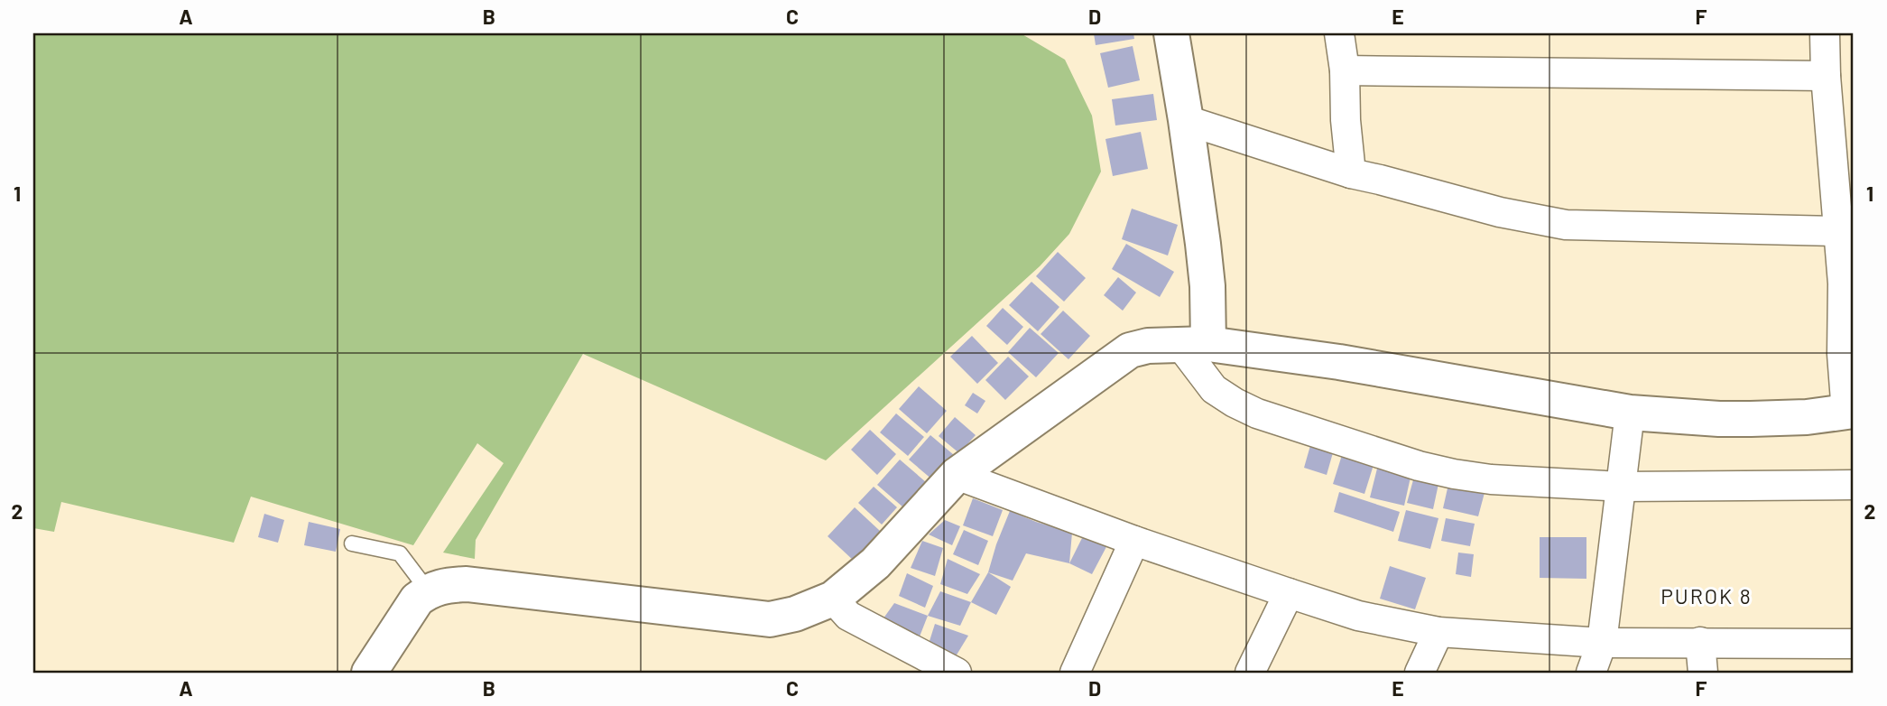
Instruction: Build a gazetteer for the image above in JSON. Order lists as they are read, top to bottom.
{
  "districts": ["PUROK 8"],
  "grid": {
    "columns": [
      "A",
      "B",
      "C",
      "D",
      "E",
      "F"
    ],
    "rows": ["1", "2"]
  }
}
